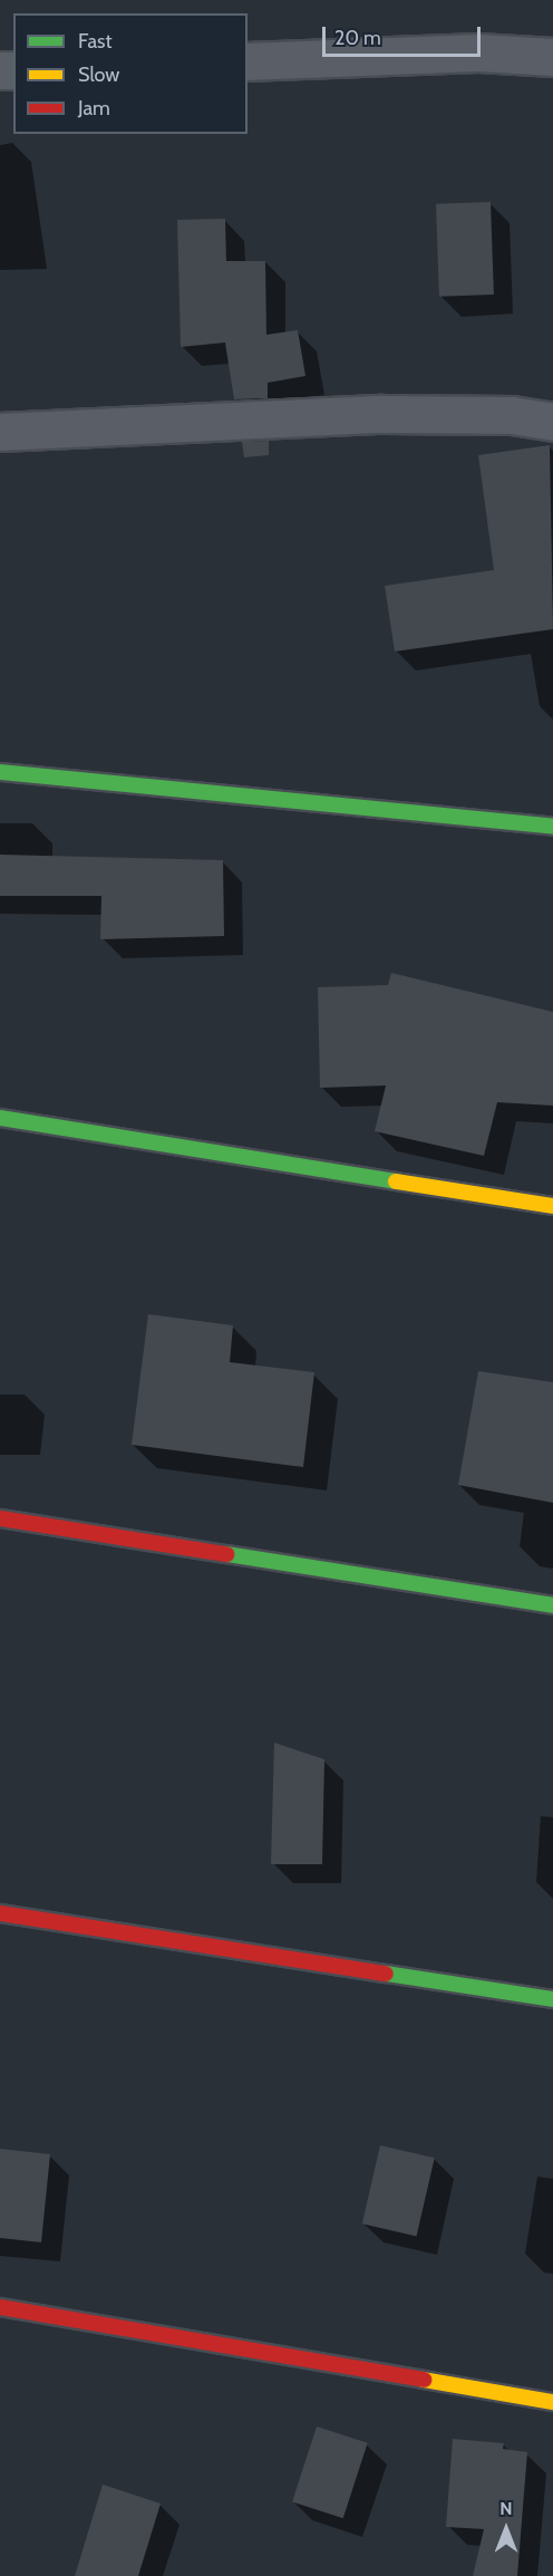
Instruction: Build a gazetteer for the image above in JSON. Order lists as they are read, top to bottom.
{
  "legend": ["Fast", "Slow", "Jam"],
  "scale_bar": "20 m",
  "north": "top"
}
